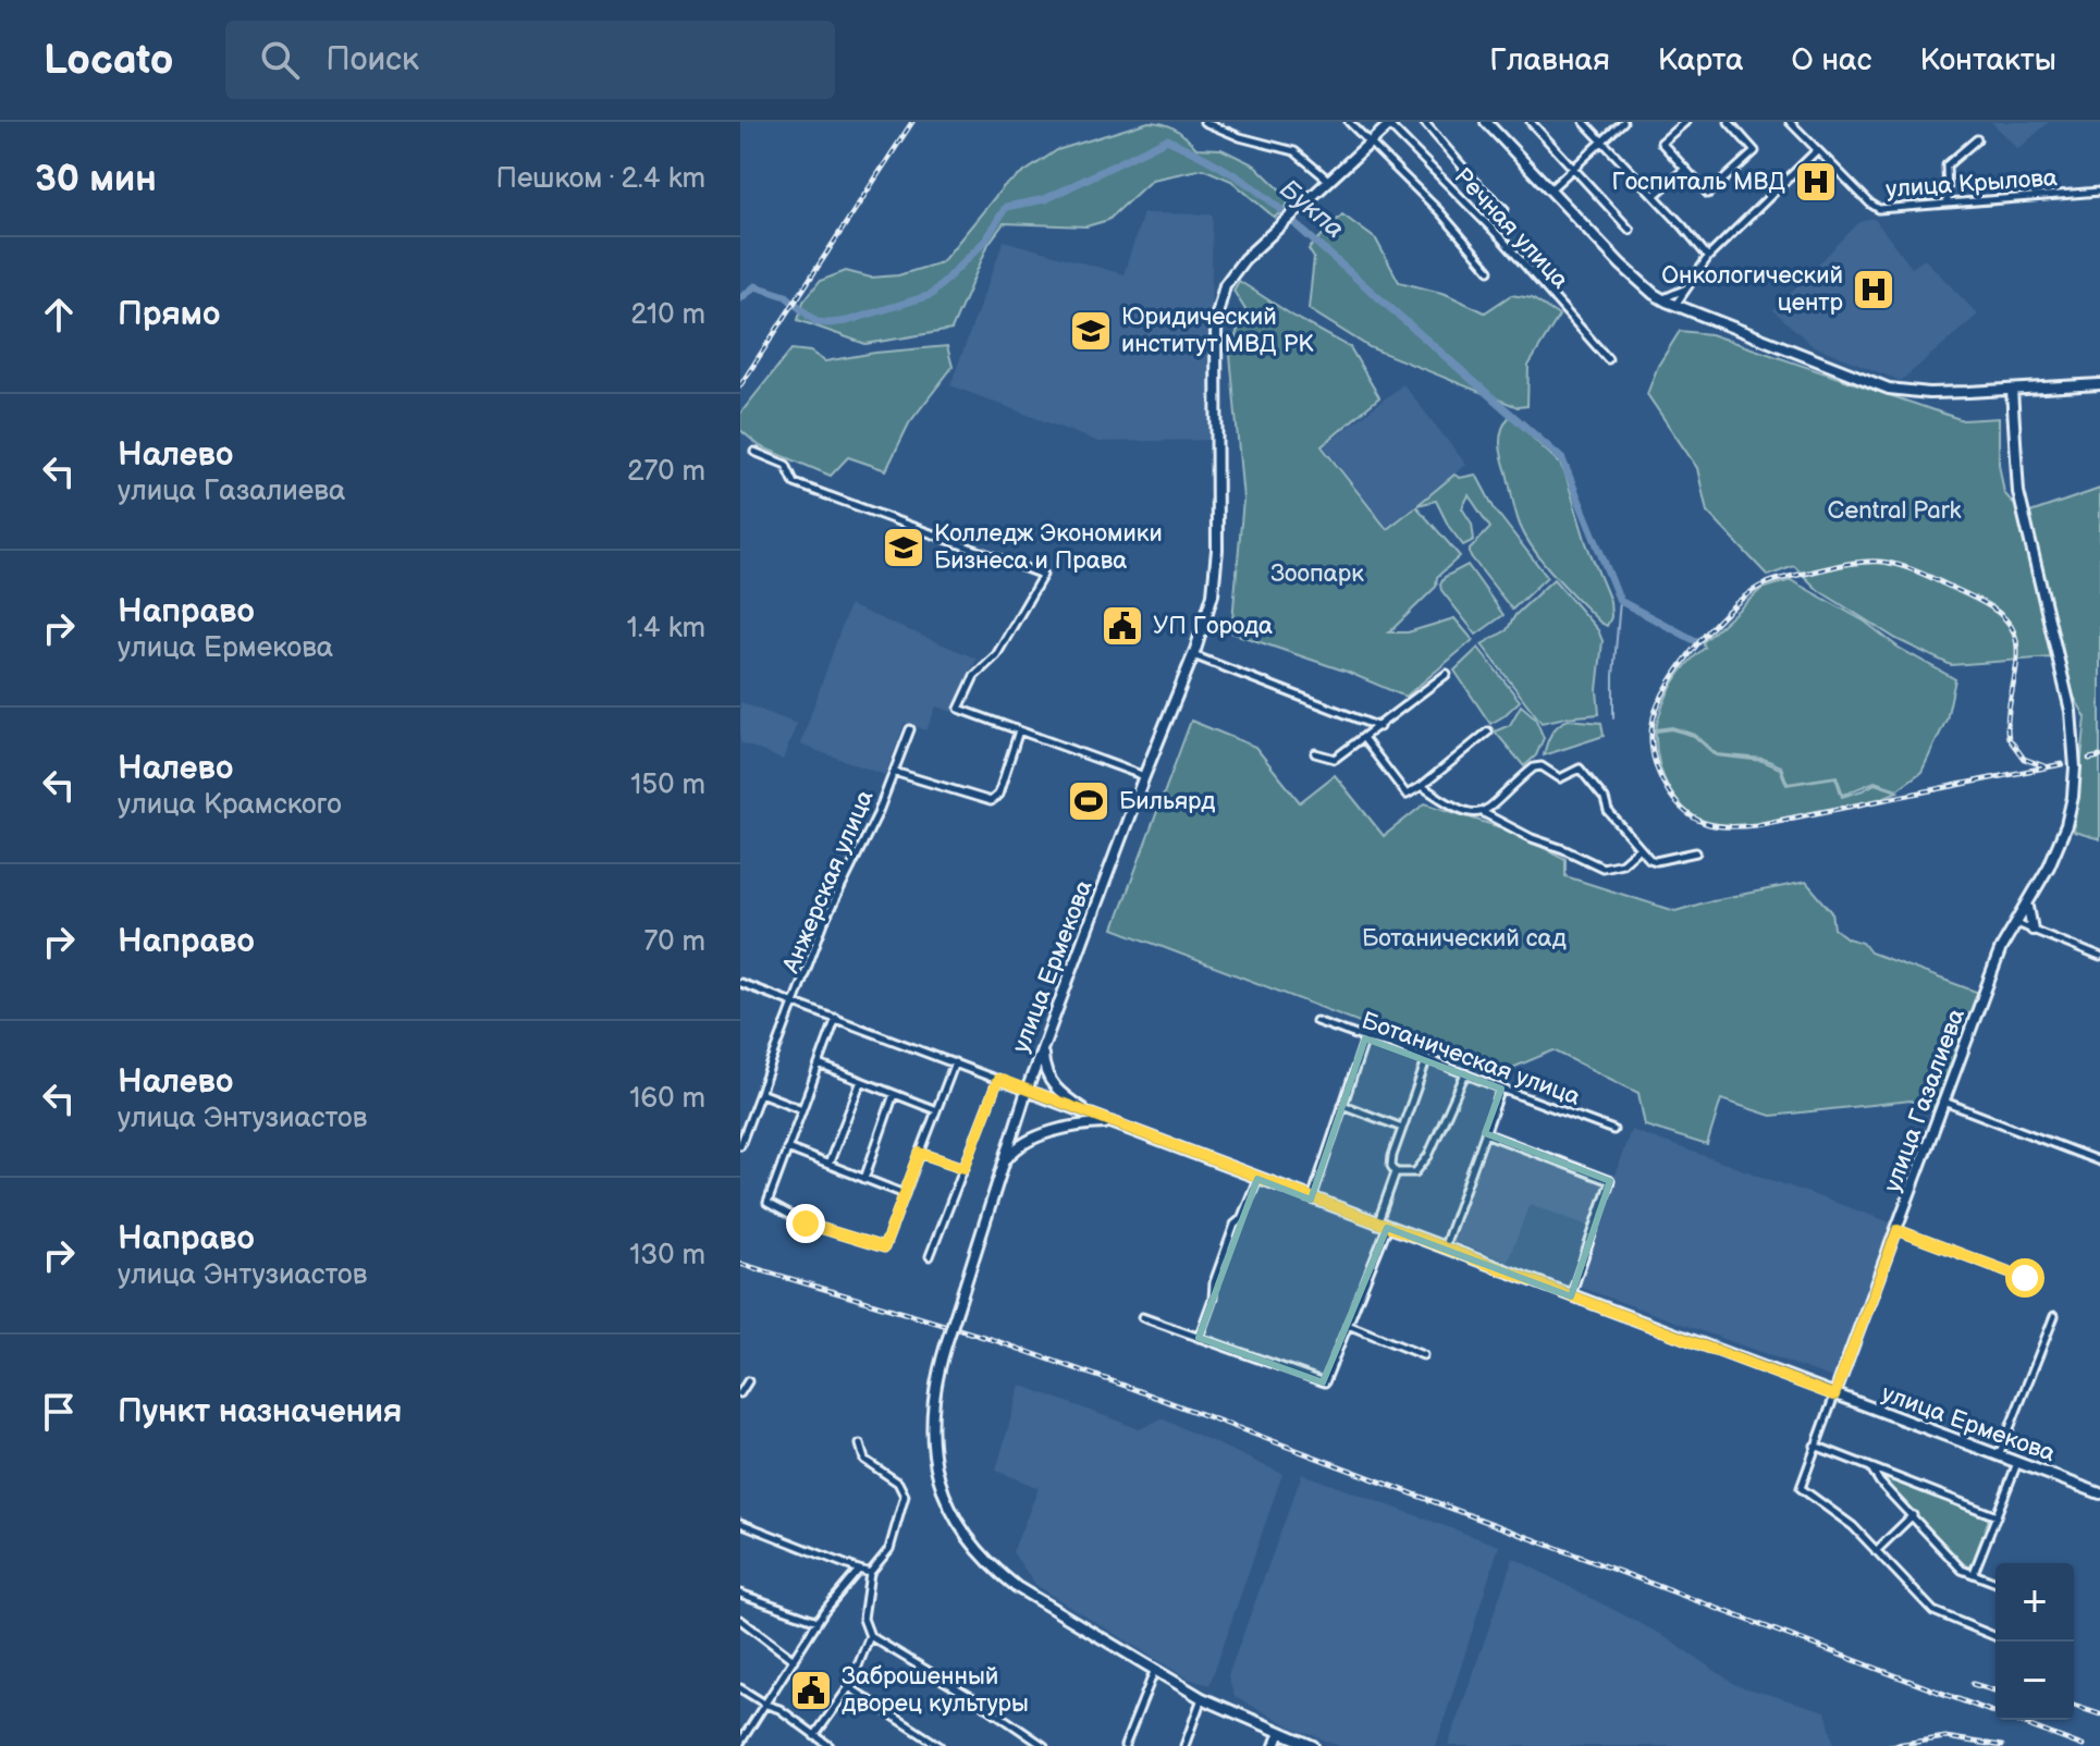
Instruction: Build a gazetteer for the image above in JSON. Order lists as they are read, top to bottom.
{
  "streets": {
    "main road": ["улица Ермекова", "улица Газалиева"],
    "street": [
      "улица Крылова",
      "Речная улица",
      "Анжерская улица",
      "Ботаническая улица"
    ]
  },
  "crossings": [
    ["Речная улица", "улица Ермекова"],
    ["улица Ермекова", "улица Газалиева"]
  ],
  "water": ["Букпа"],
  "parks": ["Central Park", "Зоопарк", "Ботанический сад"],
  "places": {
    "hospital": ["Госпиталь МВД", "Онкологический центр"],
    "school or university": ["Юридический институт МВД РК", "Колледж Экономики Бизнеса и Права"],
    "public building": ["УП Города", "Заброшенный дворец культуры"],
    "sports": ["Бильярд"]
  },
  "page": {
    "header": "Locato",
    "search": "Поиск",
    "nav": [
      "Главная",
      "Карта",
      "О нас",
      "Контакты"
    ],
    "heading": ["30 мин", "Пешком · 2.4 km"],
    "list": [
      ["Прямо", "210 m"],
      ["Налево", "улица Газалиева", "270 m"],
      ["Направо", "улица Ермекова", "1.4 km"],
      ["Налево", "улица Крамского", "150 m"],
      ["Направо", "70 m"],
      ["Налево", "улица Энтузиастов", "160 m"],
      ["Направо", "улица Энтузиастов", "130 m"],
      "Пункт назначения"
    ],
    "map_buttons": ["+", "−"]
  }
}
